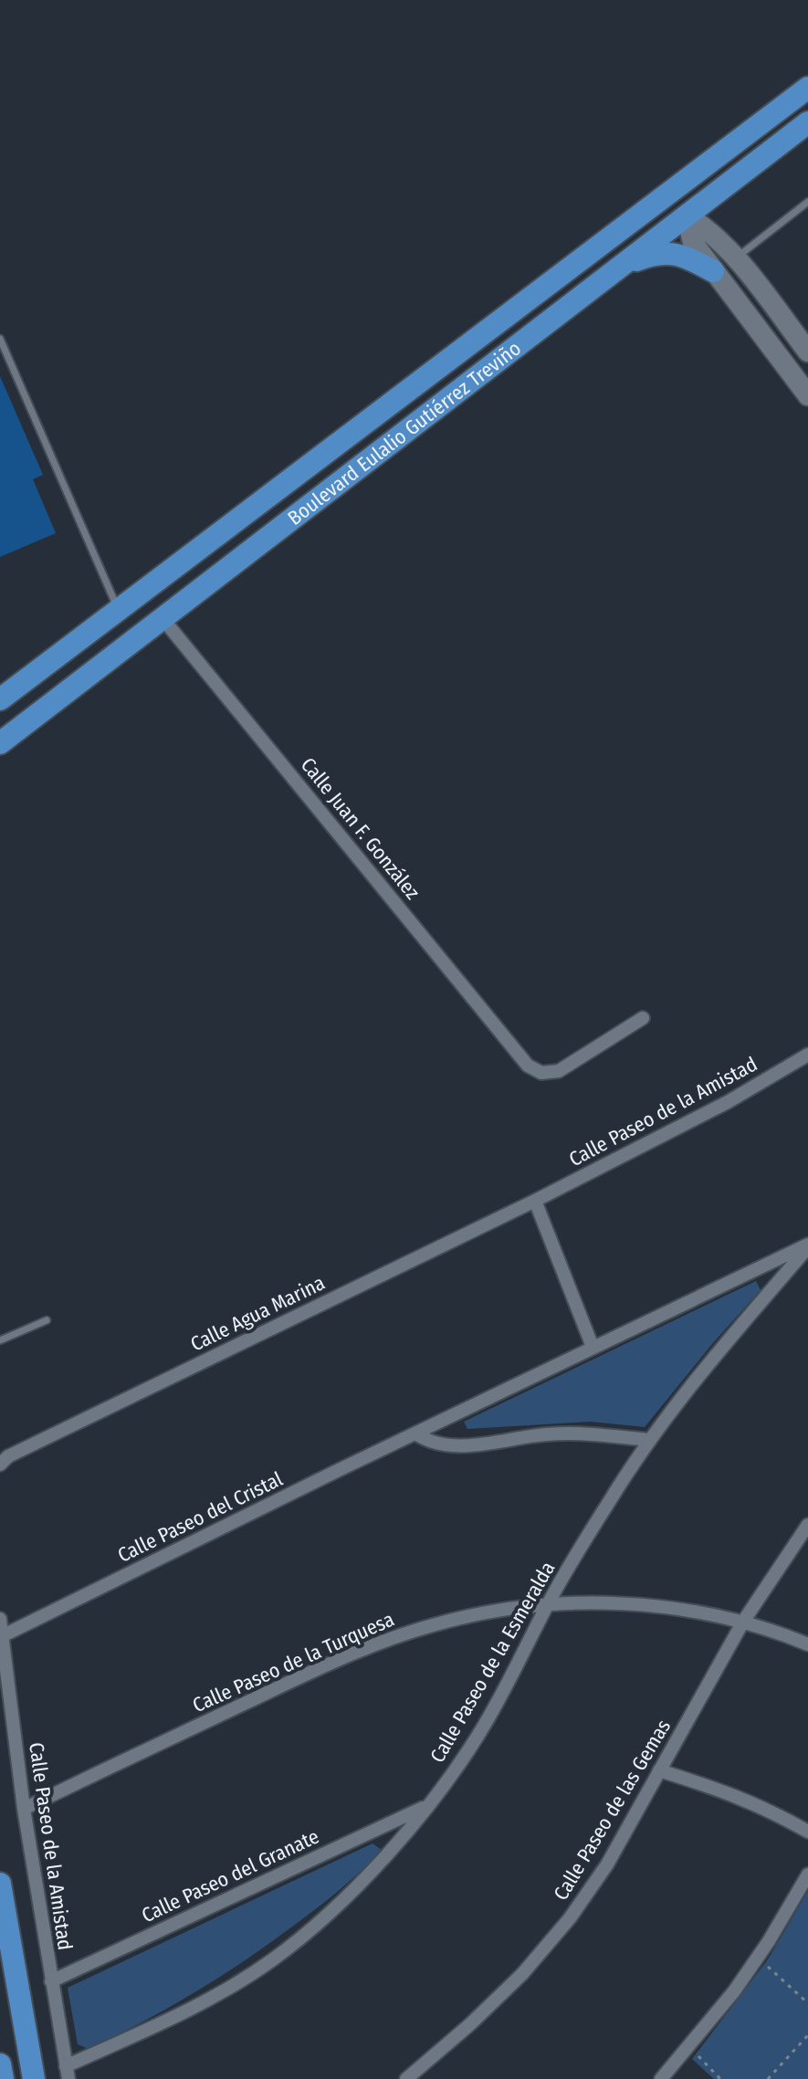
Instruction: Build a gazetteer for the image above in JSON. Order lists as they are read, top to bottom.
{
  "streets": {
    "main road": ["Boulevard Eulalio Gutiérrez Treviño"],
    "street": [
      "Calle Juan F. González",
      "Calle Paseo de la Amistad",
      "Calle Agua Marina",
      "Calle Paseo del Cristal",
      "Calle Paseo de la Turquesa",
      "Calle Paseo de la Esmeralda",
      "Calle Paseo de las Gemas",
      "Calle Paseo del Granate"
    ]
  },
  "crossings": [
    ["Boulevard Eulalio Gutiérrez Treviño", "Calle Juan F. González"],
    ["Calle Paseo de la Amistad", "Calle Agua Marina"],
    ["Calle Paseo de la Amistad", "Calle Paseo del Cristal"],
    ["Calle Paseo de la Amistad", "Calle Paseo de la Turquesa"],
    ["Calle Paseo de la Amistad", "Calle Paseo de la Esmeralda"],
    ["Calle Paseo de la Amistad", "Calle Paseo del Granate"],
    ["Calle Paseo del Cristal", "Calle Paseo de la Esmeralda"],
    ["Calle Paseo de la Turquesa", "Calle Paseo de la Esmeralda"],
    ["Calle Paseo de la Turquesa", "Calle Paseo de las Gemas"],
    ["Calle Paseo de la Esmeralda", "Calle Paseo del Granate"]
  ]
}
